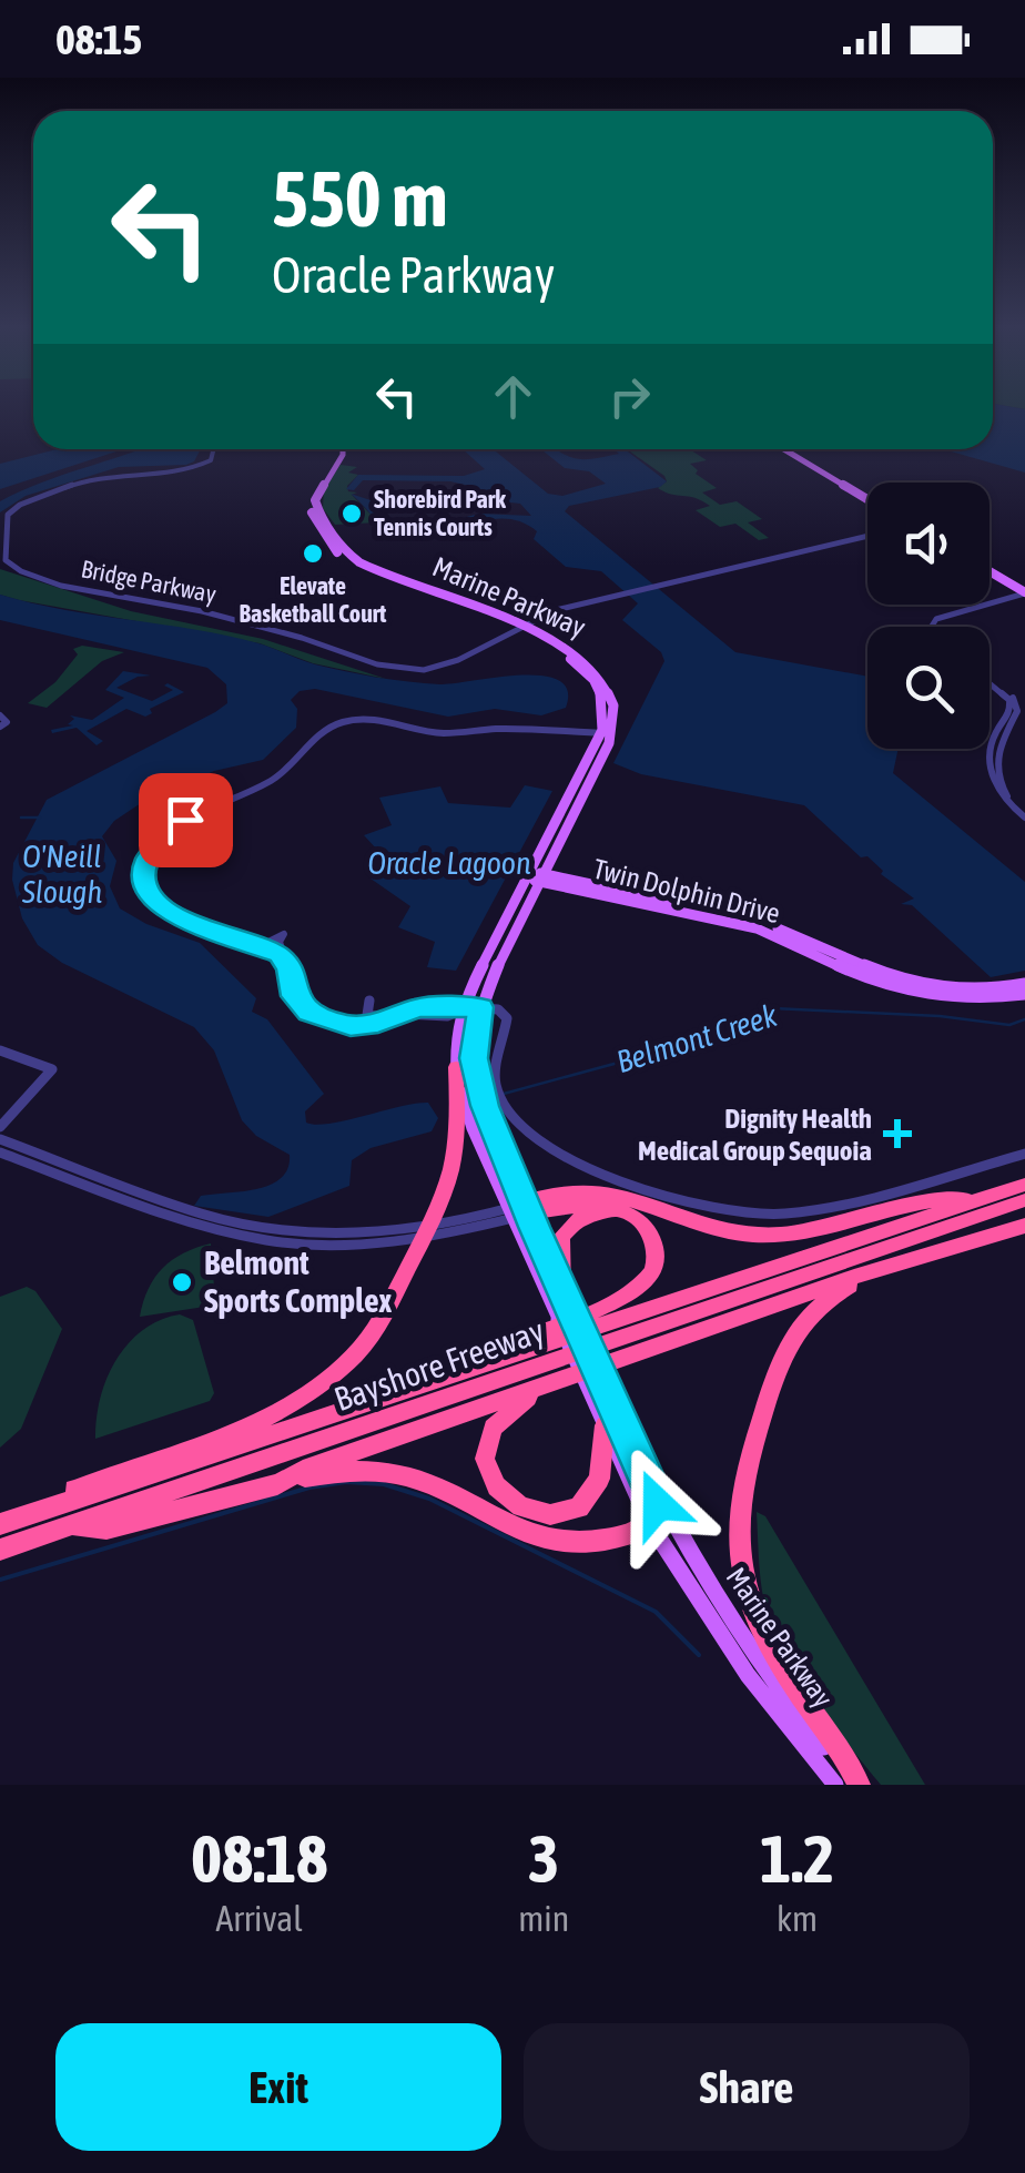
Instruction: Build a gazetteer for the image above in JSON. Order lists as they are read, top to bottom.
{
  "streets": {
    "highway": ["Bayshore Freeway"],
    "main road": ["Marine Parkway", "Twin Dolphin Drive"],
    "street": ["Bridge Parkway"]
  },
  "crossings": [
    ["Bridge Parkway", "Marine Parkway"],
    ["Marine Parkway", "Twin Dolphin Drive"]
  ],
  "water": ["O'Neill Slough", "Oracle Lagoon", "Belmont Creek"],
  "places": {
    "other": ["Shorebird Park Tennis Courts", "Elevate Basketball Court", "Belmont Sports Complex"],
    "health": ["Dignity Health Medical Group Sequoia"]
  },
  "page": {
    "status": "08:15",
    "turn": ["550 m", "Oracle Parkway"],
    "eta": [
      "08:18",
      "Arrival",
      "3",
      "min",
      "1.2",
      "km"
    ],
    "buttons": ["Exit", "Share"]
  }
}
